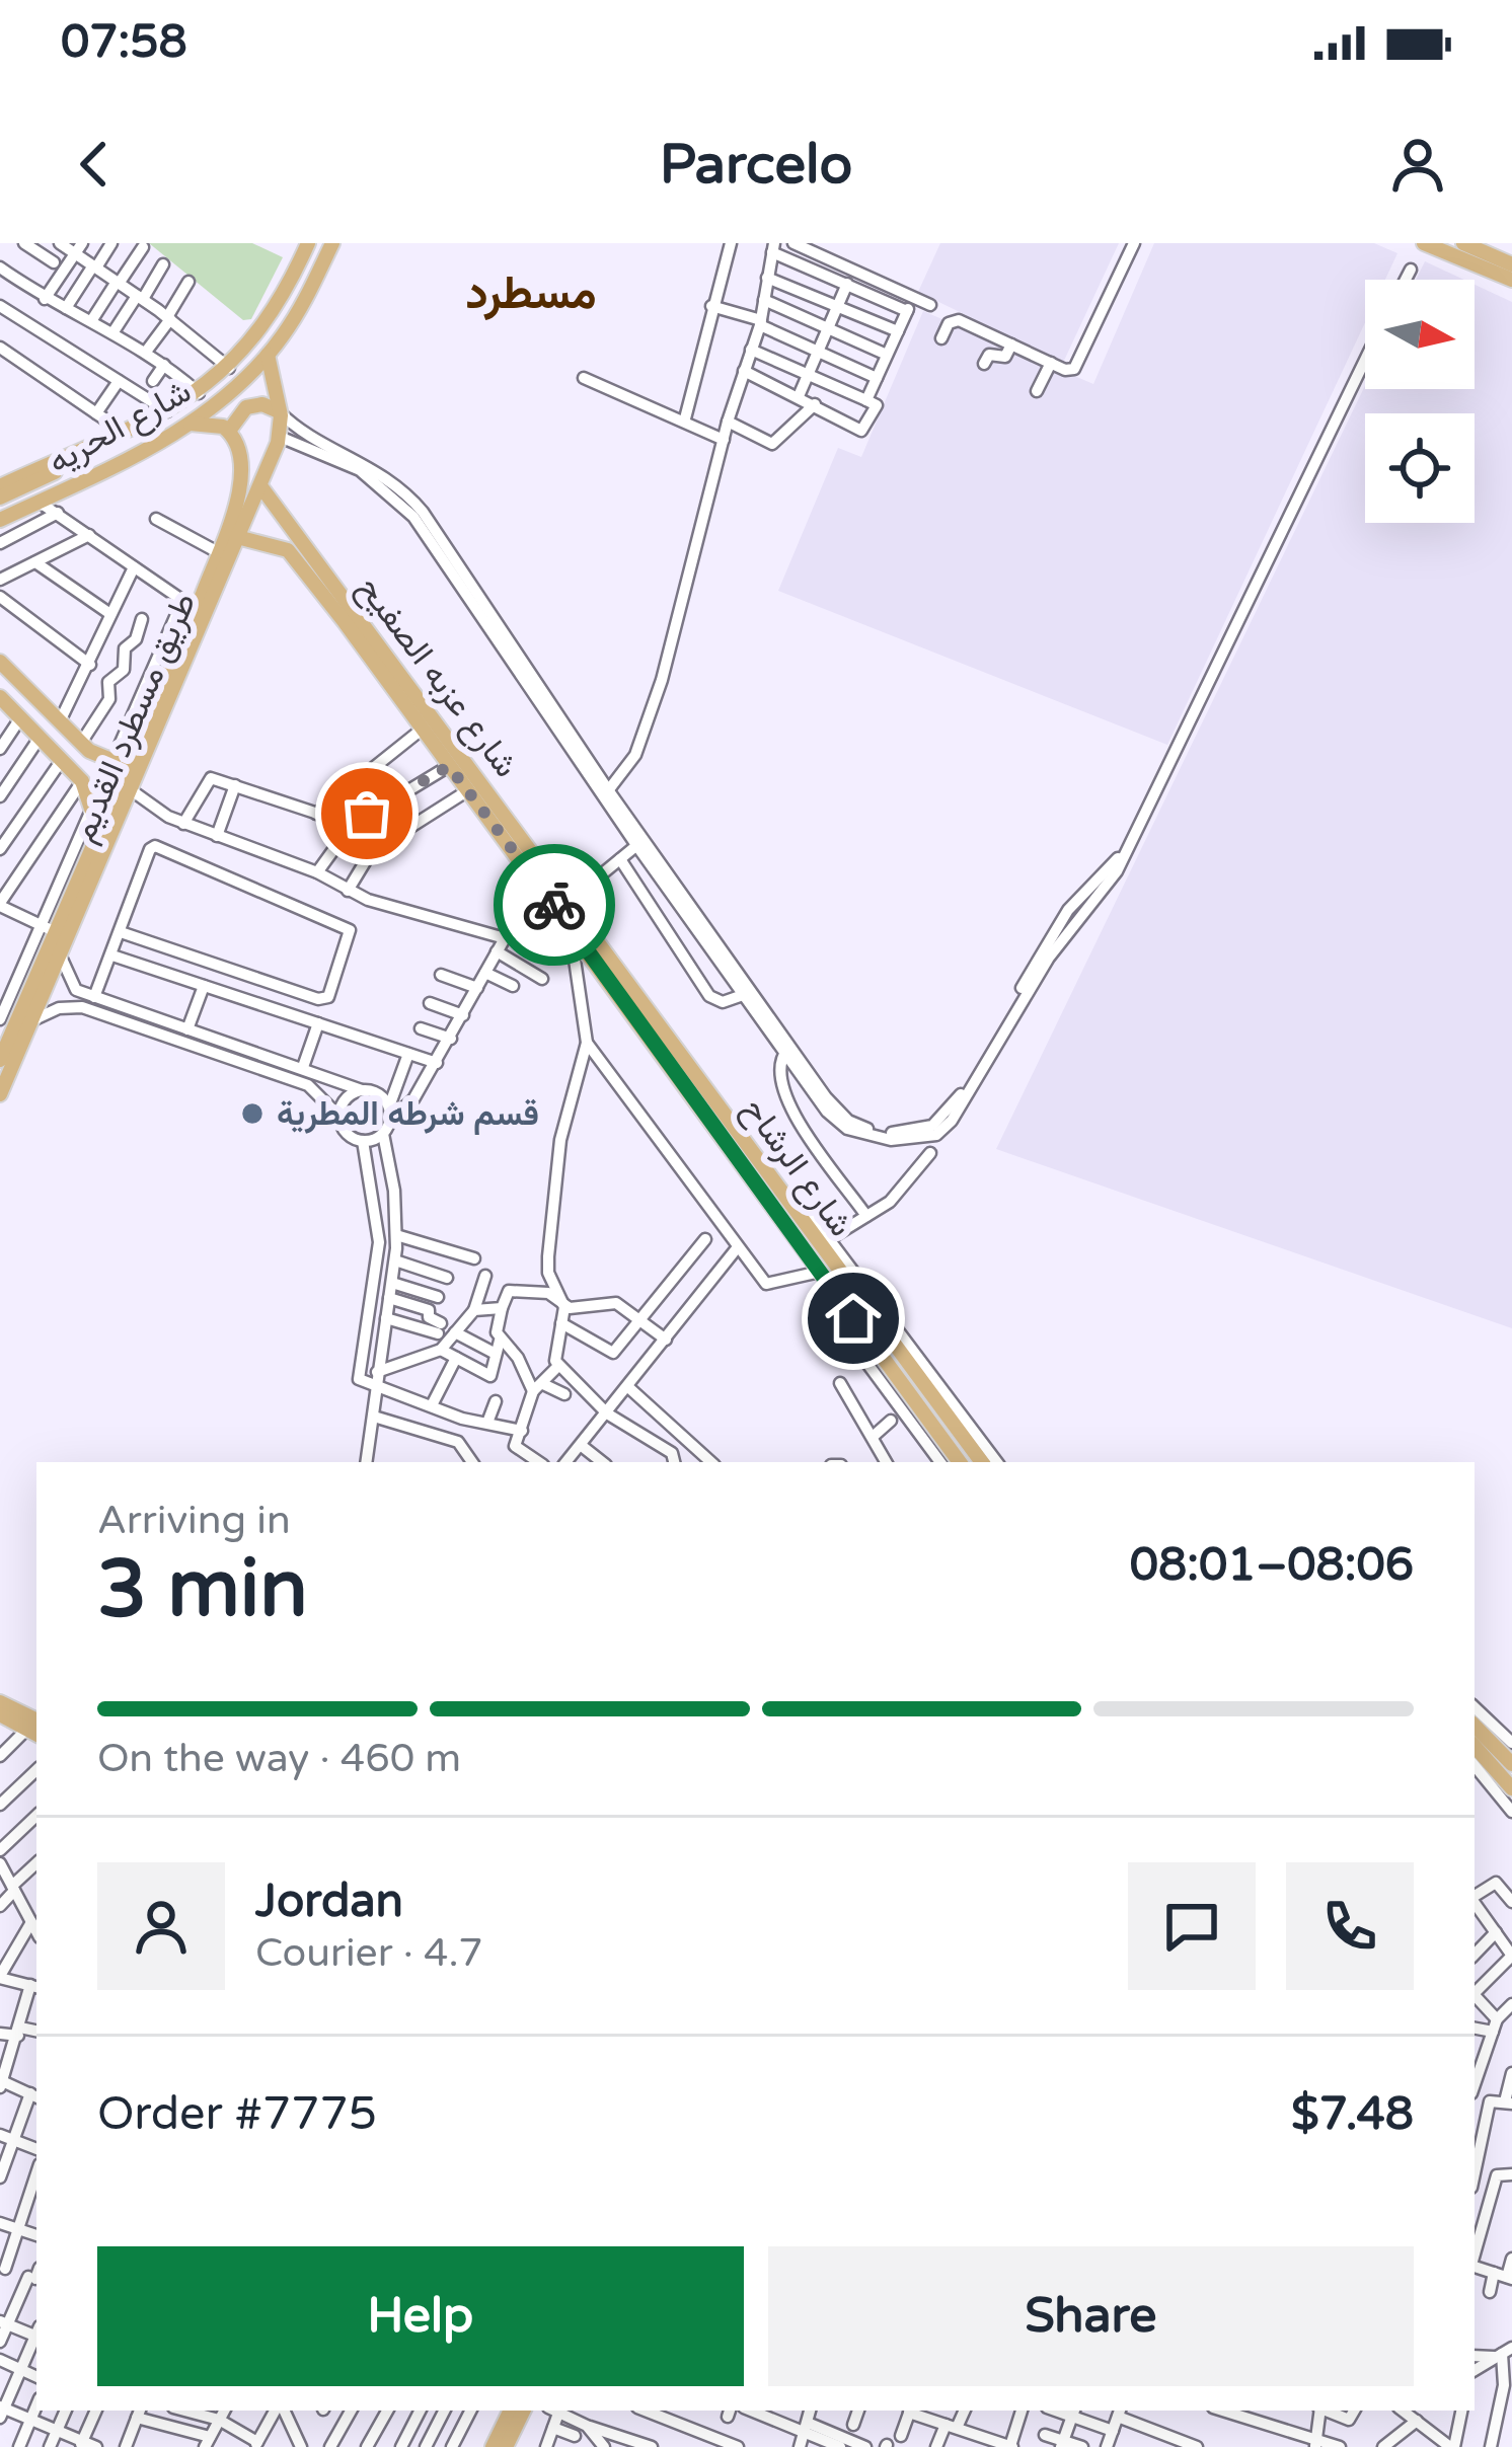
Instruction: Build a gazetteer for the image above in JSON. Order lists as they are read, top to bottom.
{
  "streets": {
    "main road": [
      "شارع الحريه",
      "شارع عزبه الصفيح",
      "طريق مسطرد القديم",
      "شارع الرشاح"
    ]
  },
  "crossings": [
    ["شارع الحريه", "طريق مسطرد القديم"],
    ["شارع عزبه الصفيح", "طريق مسطرد القديم"],
    ["شارع عزبه الصفيح", "شارع الرشاح"]
  ],
  "districts": ["مسطرد"],
  "places": ["قسم شرطه المطرية"],
  "north": "right",
  "page": {
    "status": "07:58",
    "header": "Parcelo",
    "heading": ["3 min", "Arriving in", "08:01–08:06"],
    "panel": [
      "Jordan",
      "Courier · 4.7",
      "Order #7775",
      "$7.48"
    ],
    "bar": "On the way · 460 m",
    "buttons": ["Help", "Share"]
  }
}
